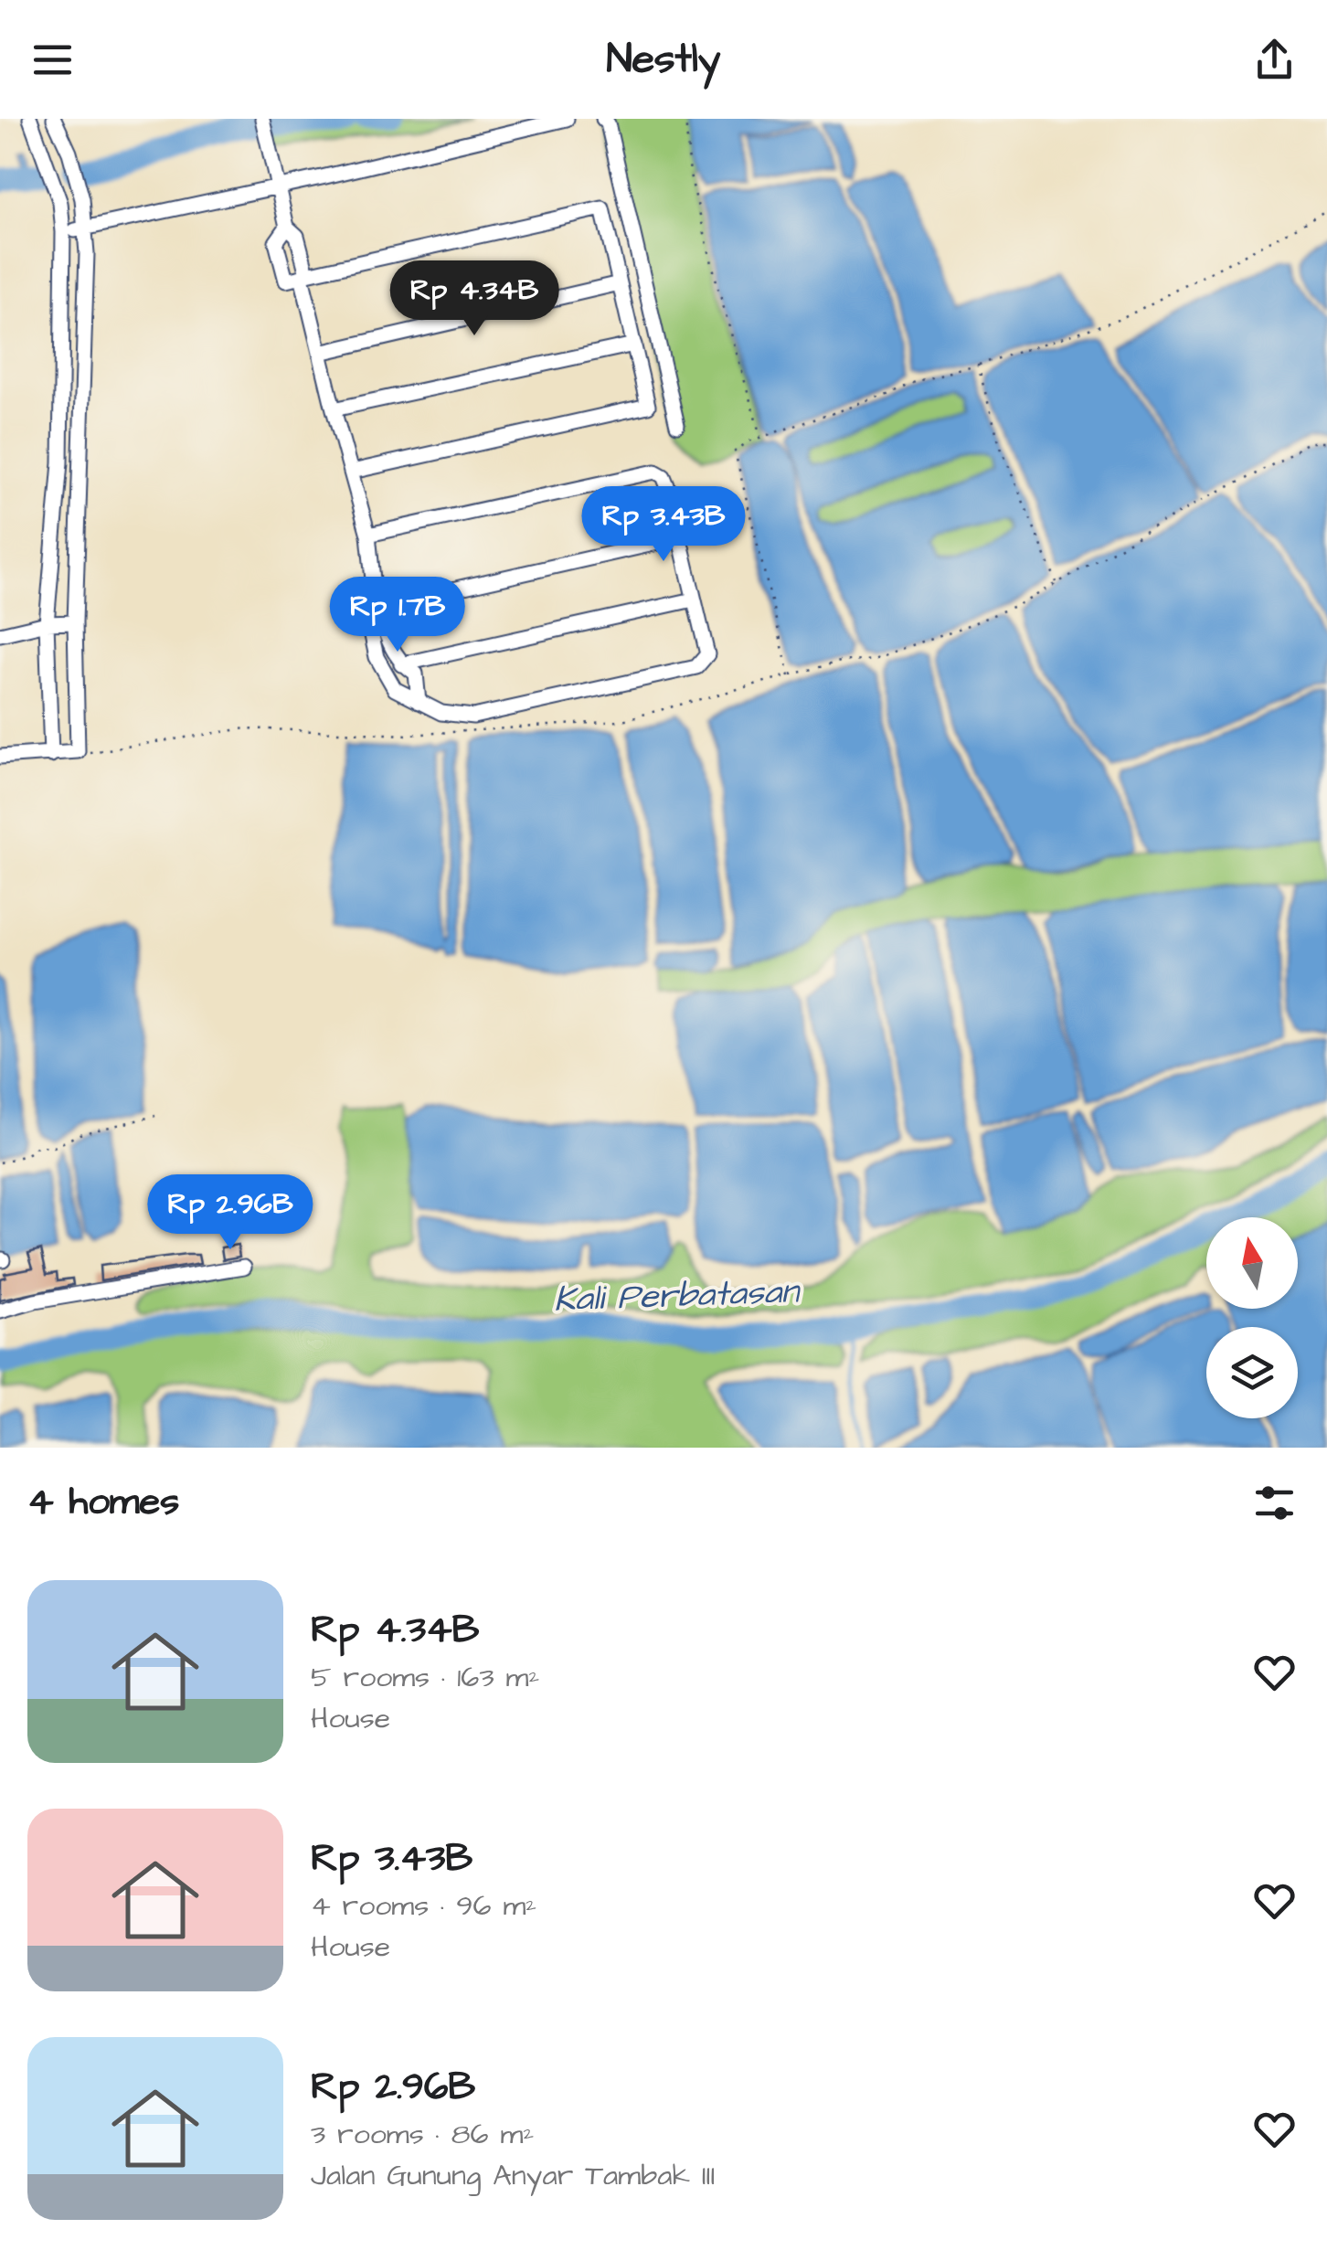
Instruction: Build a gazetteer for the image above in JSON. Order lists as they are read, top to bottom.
{
  "water": ["Kali Perbatasan"],
  "north": "top",
  "page": {
    "header": "Nestly",
    "price": [
      "Rp 4.34B",
      "Rp 3.43B",
      "Rp 1.7B",
      "Rp 2.96B"
    ],
    "heading": "4 homes",
    "list": [
      {
        "name": "Rp 4.34B",
        "note": "5 rooms · 163 m² · House"
      },
      {
        "name": "Rp 3.43B",
        "note": "4 rooms · 96 m² · House"
      },
      {
        "name": "Rp 2.96B",
        "note": "3 rooms · 86 m² · Jalan Gunung Anyar Tambak III"
      }
    ]
  }
}
